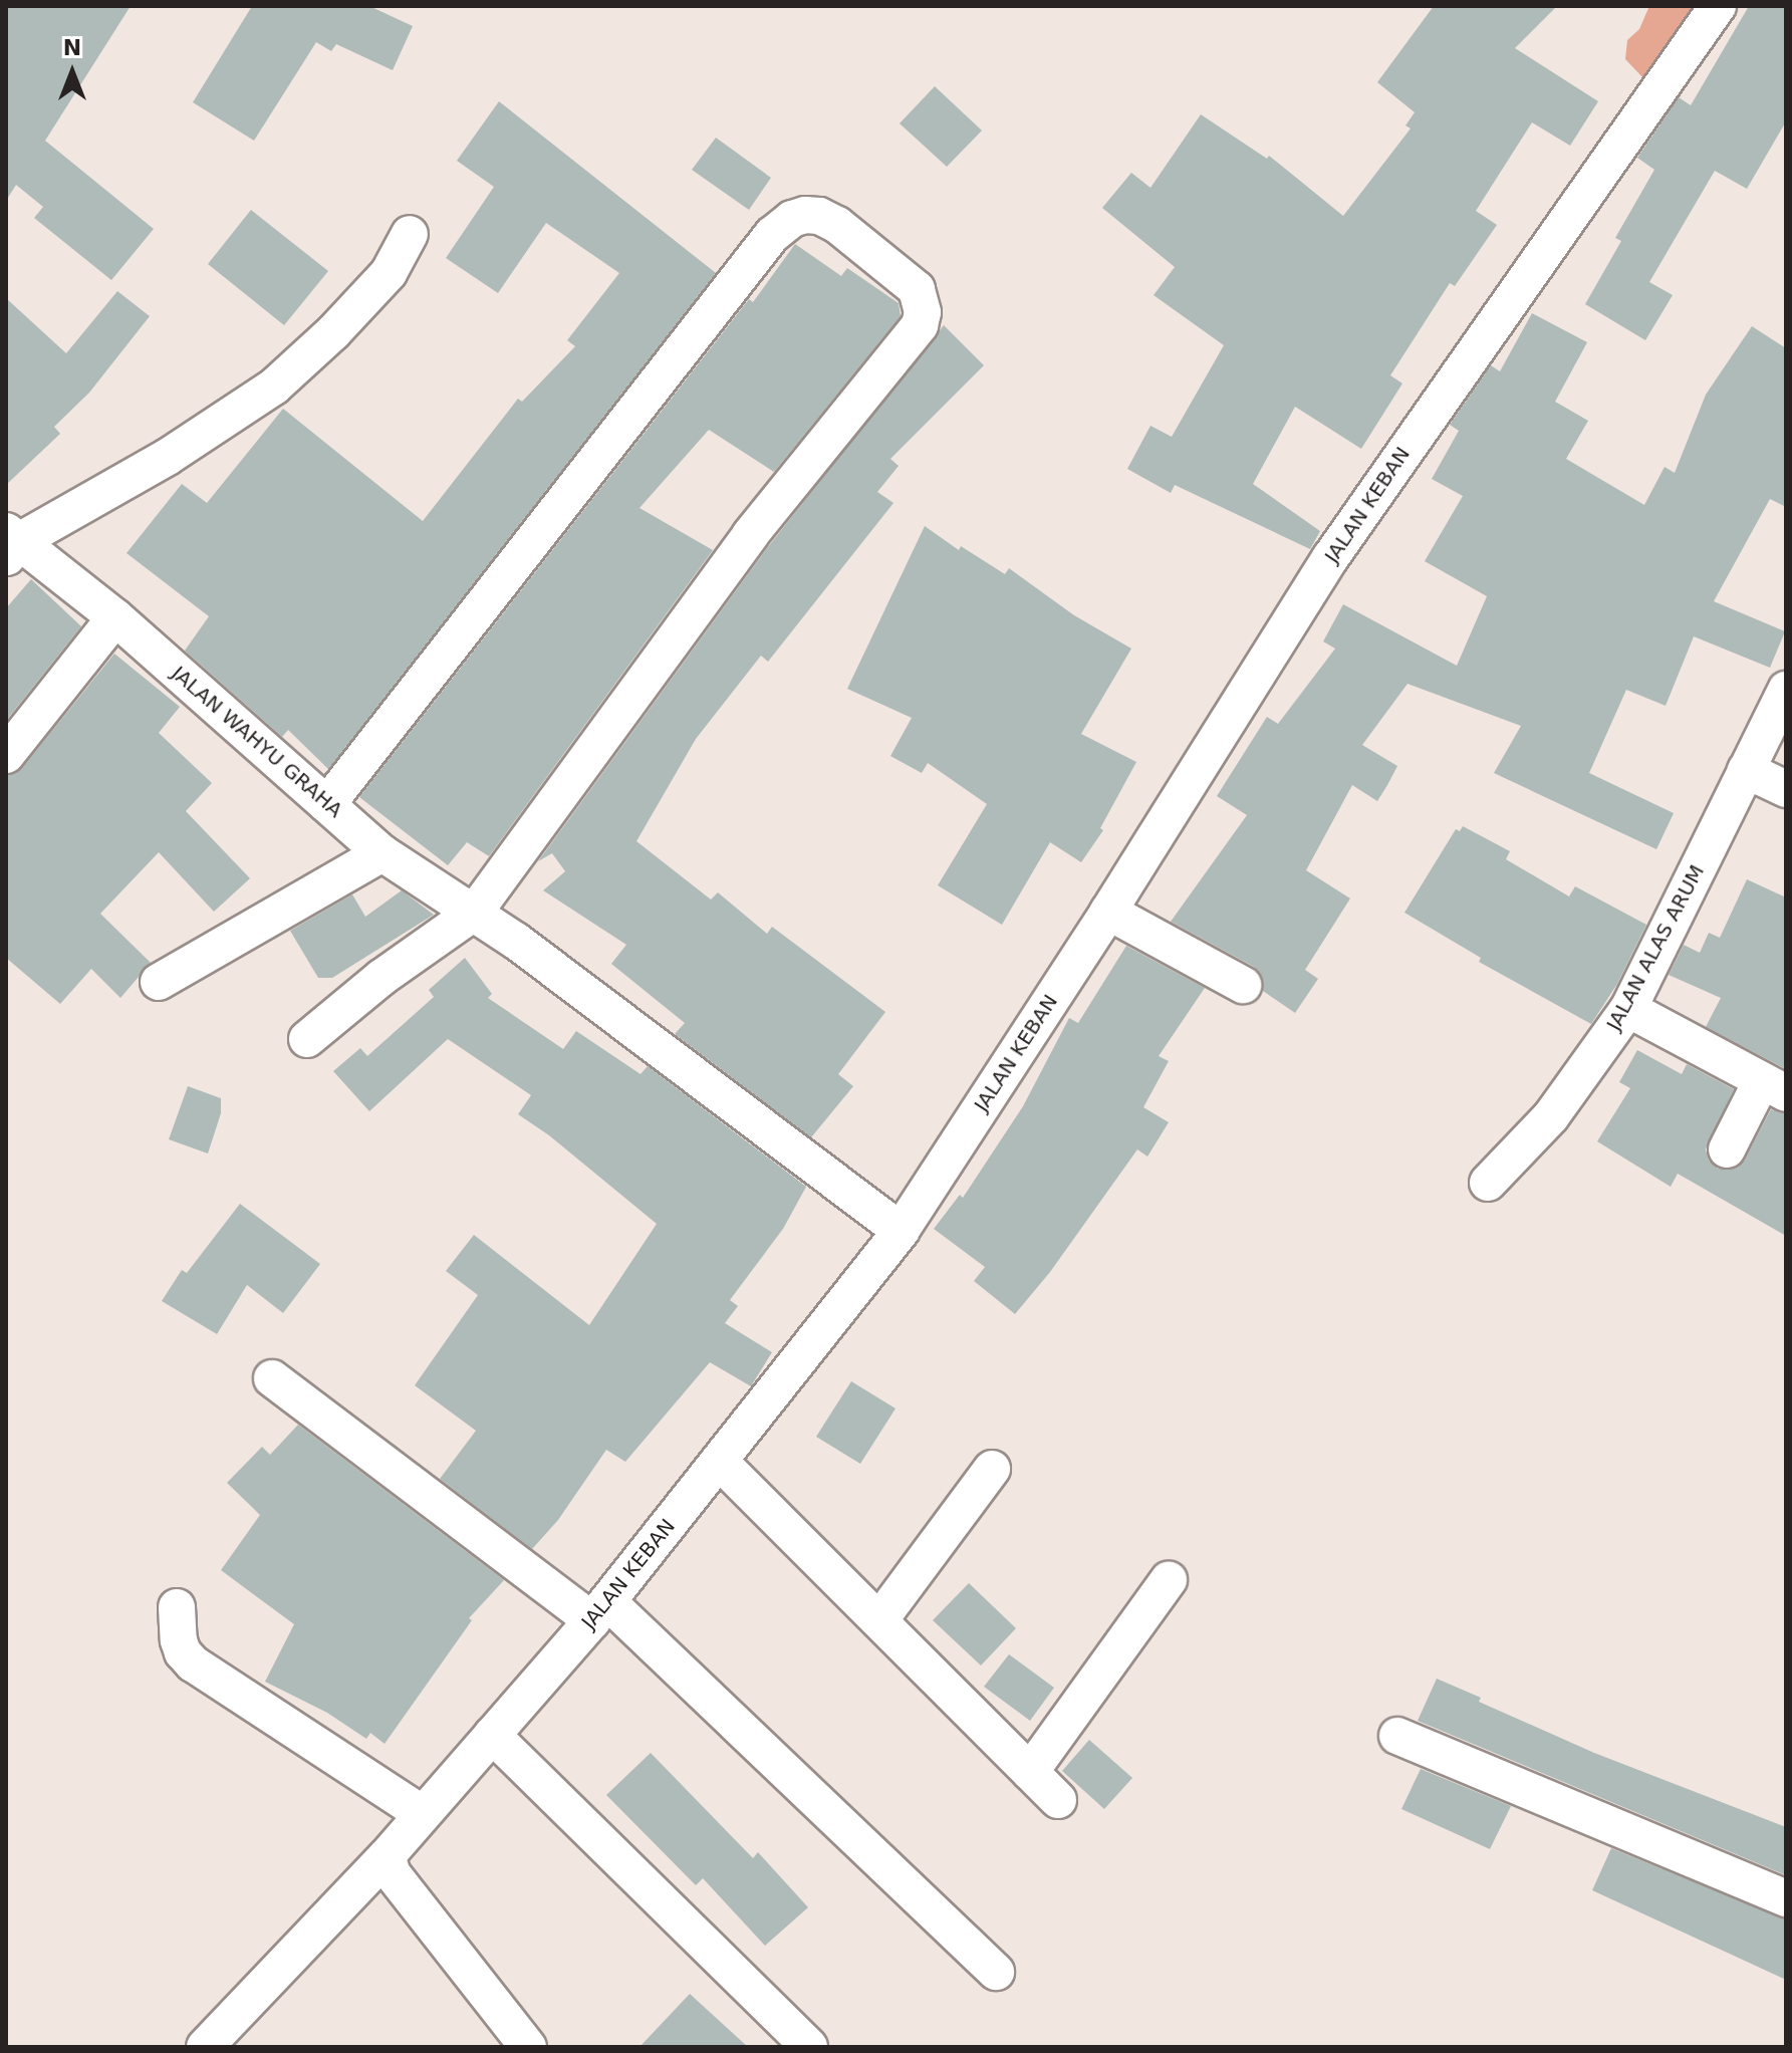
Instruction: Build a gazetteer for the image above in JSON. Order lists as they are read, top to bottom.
{
  "streets": {
    "street": ["JALAN KEBAN", "JALAN WAHYU GRAHA", "JALAN ALAS ARUM"]
  },
  "crossings": [
    ["JALAN KEBAN", "JALAN WAHYU GRAHA"]
  ],
  "north": "top"
}
